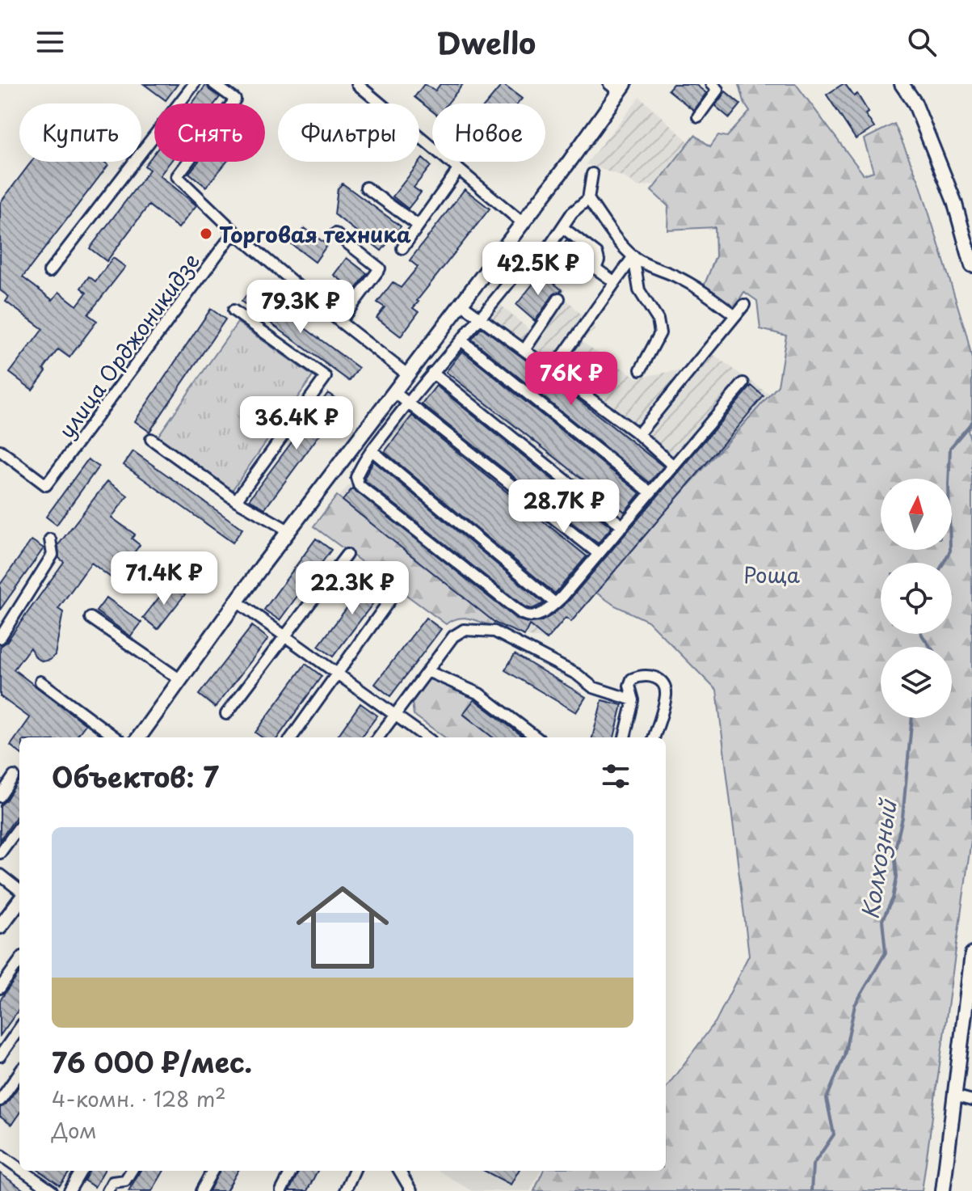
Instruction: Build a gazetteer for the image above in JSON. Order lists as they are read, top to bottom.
{
  "streets": {
    "street": ["улица Орджоникидзе"]
  },
  "water": ["Колхозный"],
  "parks": ["Роща"],
  "places": ["Торговая техника"],
  "north": "top",
  "page": {
    "header": "Dwello",
    "chip": [
      "Купить",
      "Снять",
      "Фильтры",
      "Новое"
    ],
    "price": [
      "42.5K ₽",
      "79.3K ₽",
      "76K ₽",
      "36.4K ₽",
      "28.7K ₽",
      "71.4K ₽",
      "22.3K ₽"
    ],
    "heading": "Объектов: 7",
    "list": [
      {
        "name": "76 000 ₽/мес.",
        "note": "4-комн. · 128 m² · Дом"
      }
    ]
  }
}
